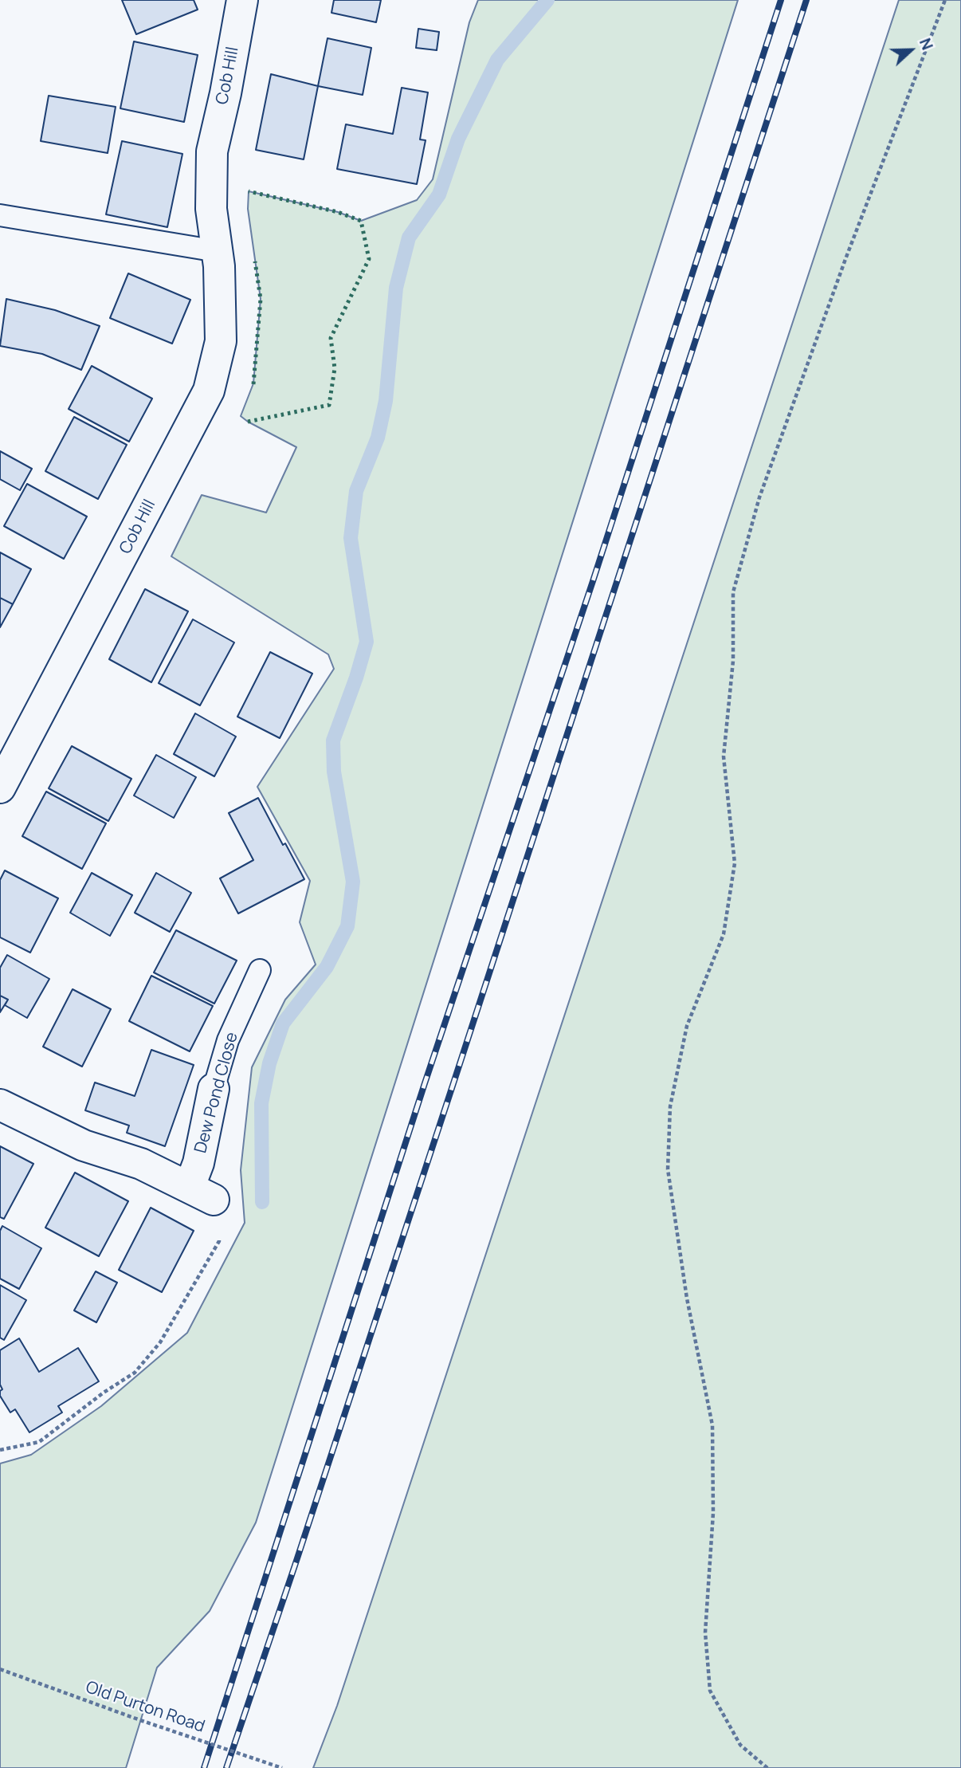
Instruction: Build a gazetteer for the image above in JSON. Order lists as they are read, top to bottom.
{
  "streets": {
    "street": ["Cob Hill", "Dew Pond Close"],
    "path": ["Old Purton Road"]
  },
  "north": "right"
}
